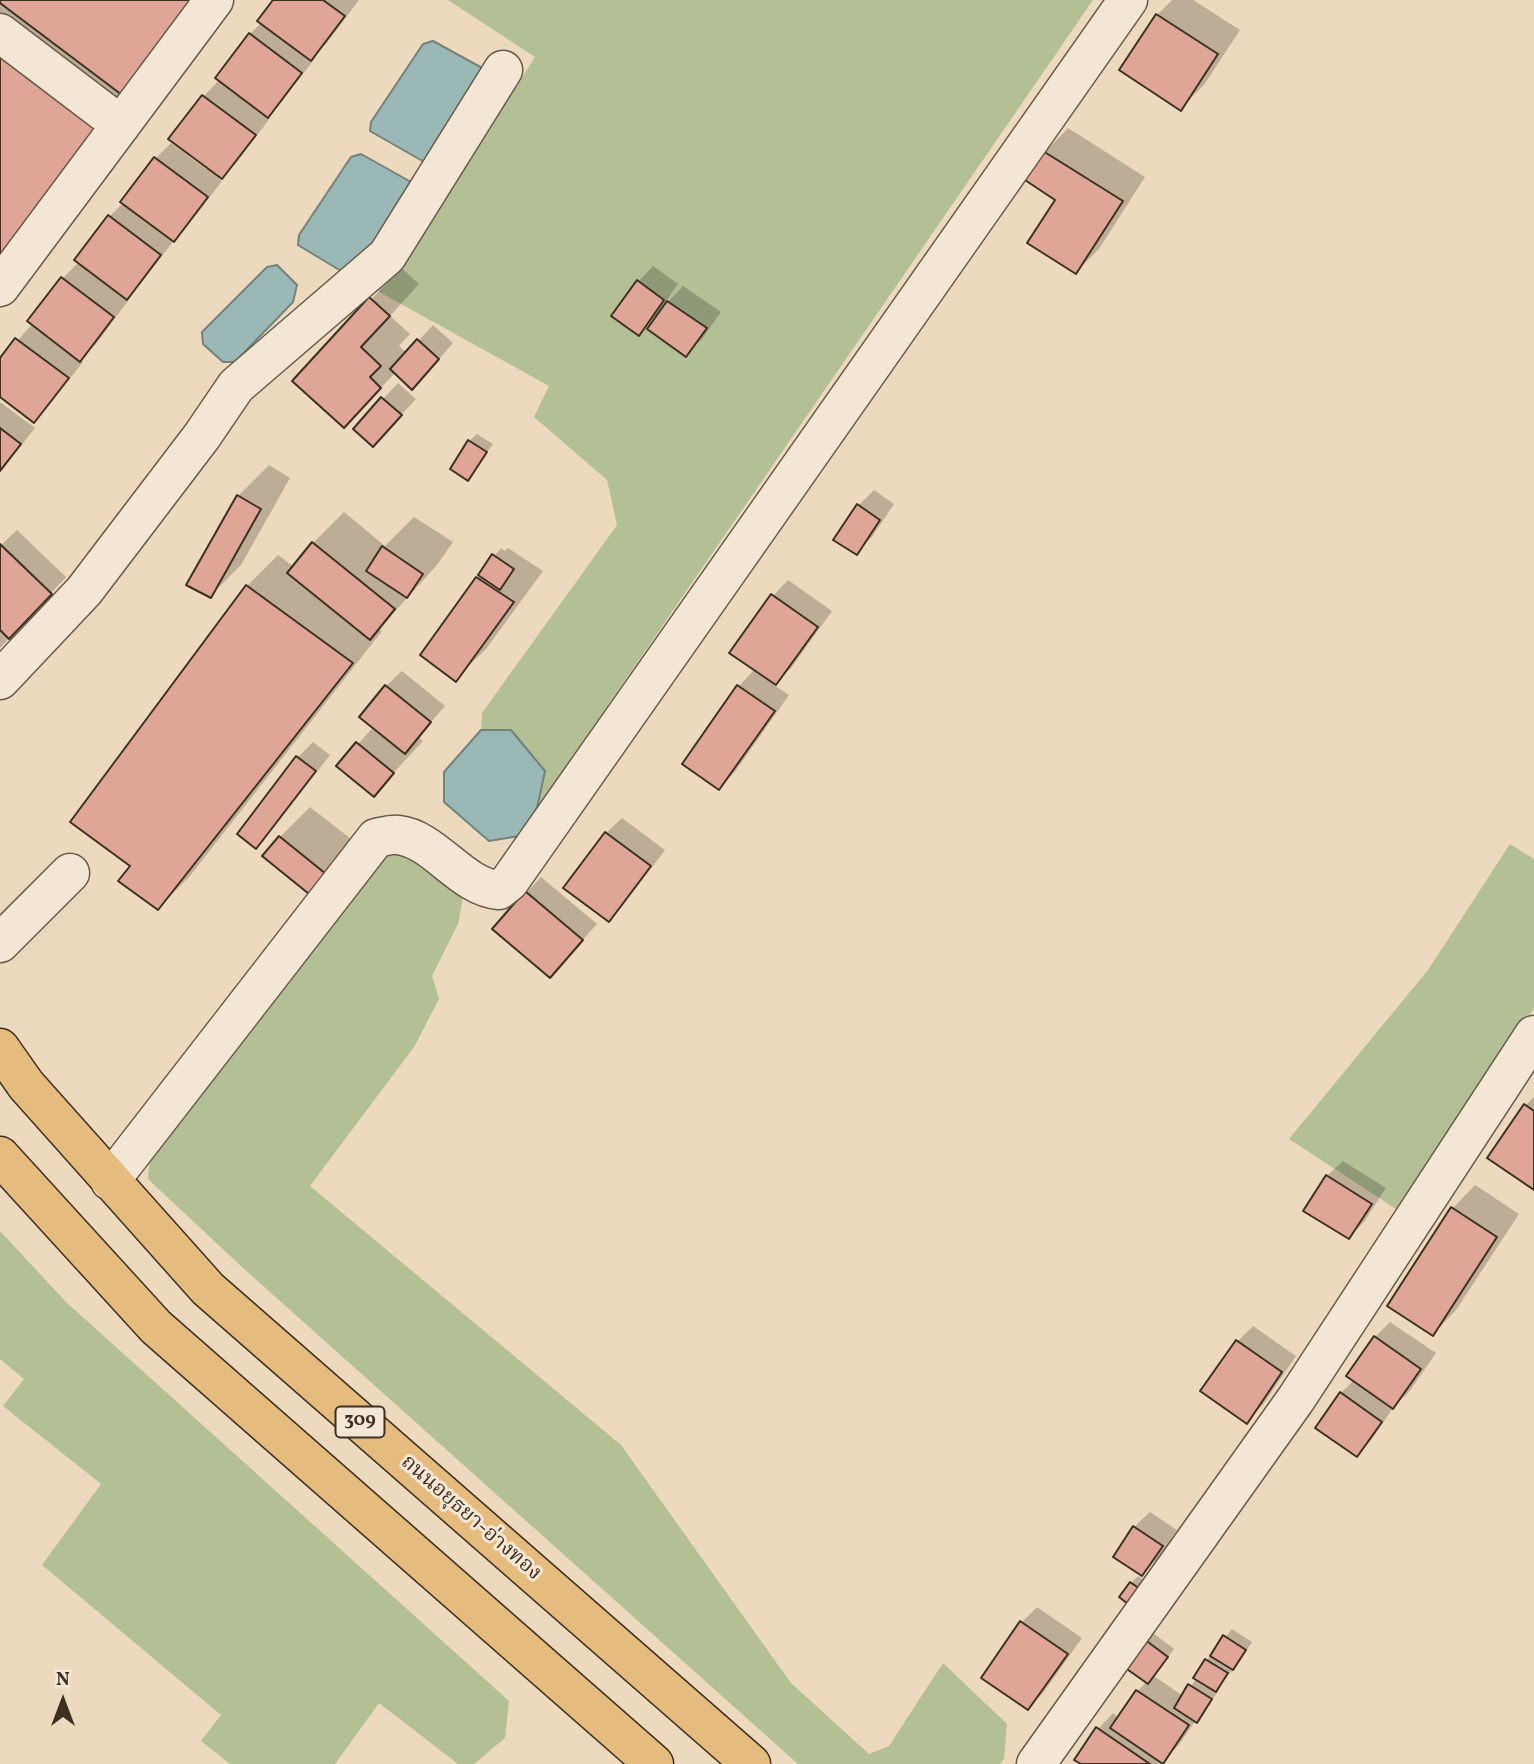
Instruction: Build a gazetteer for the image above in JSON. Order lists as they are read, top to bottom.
{
  "streets": {
    "main road": ["309", "ถนนอยุธยา-อ่างทอง"]
  },
  "north": "top"
}
